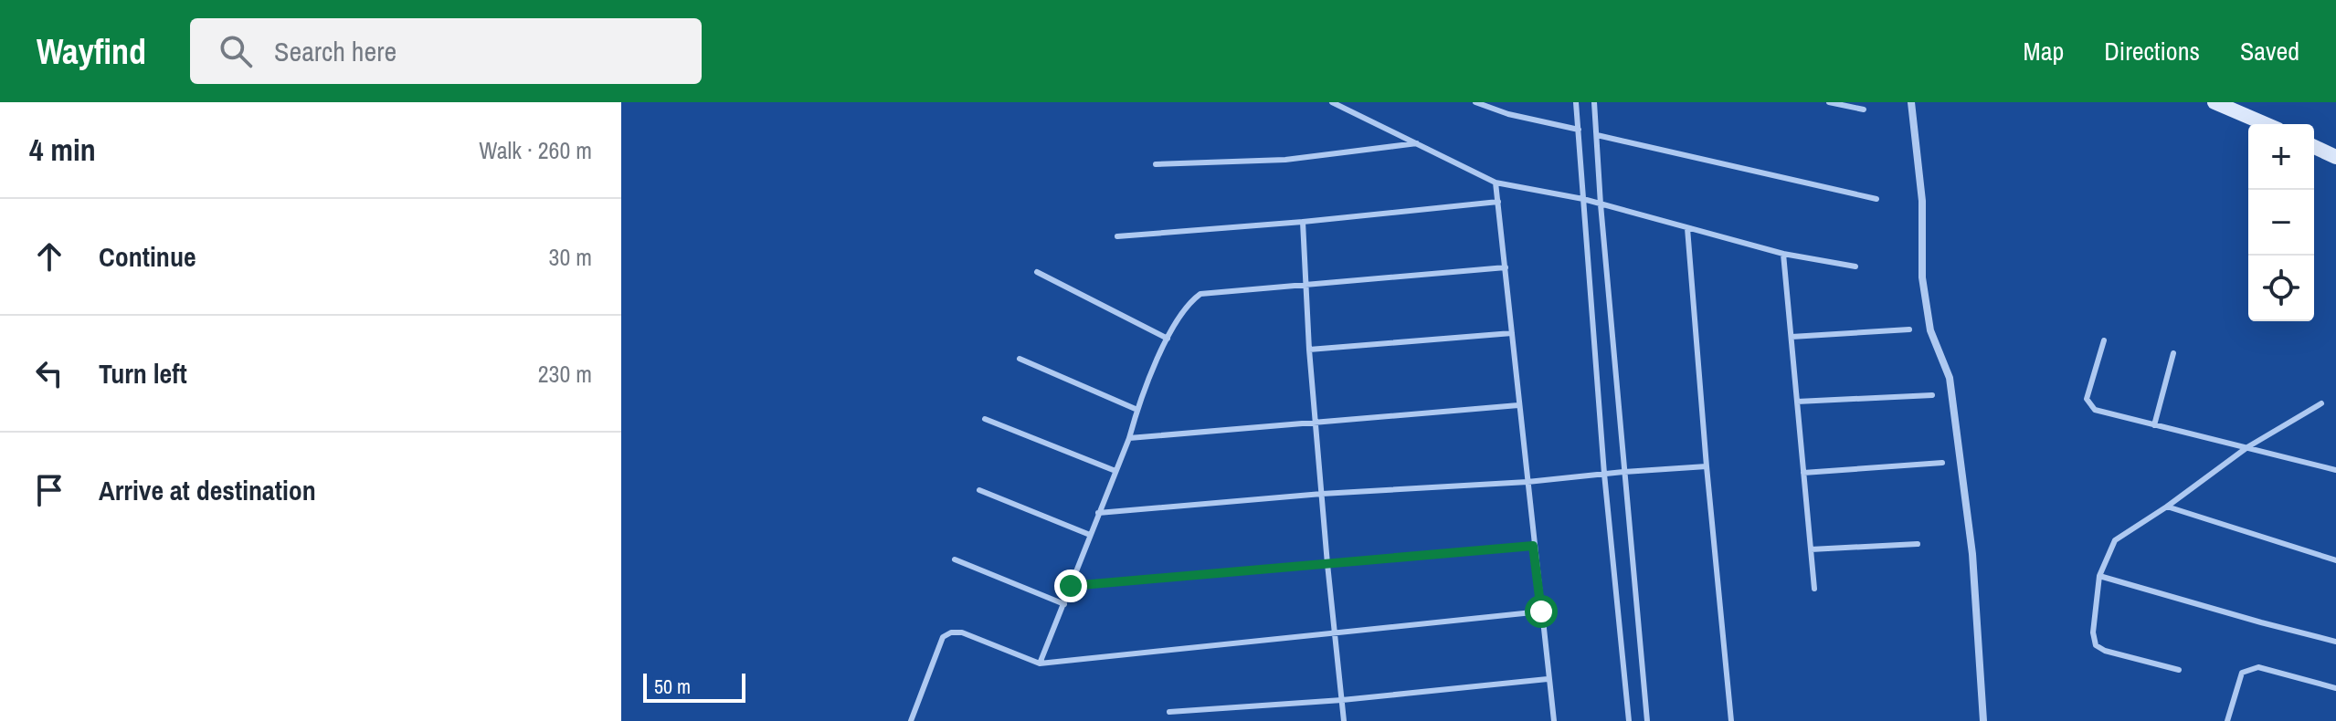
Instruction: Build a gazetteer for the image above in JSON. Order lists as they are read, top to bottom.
{
  "scale_bar": "50 m",
  "page": {
    "header": "Wayfind",
    "search": "Search here",
    "nav": ["Map", "Directions", "Saved"],
    "heading": ["4 min", "Walk · 260 m"],
    "map_buttons": ["+", "−"],
    "list": [
      ["Continue", "30 m"],
      ["Turn left", "230 m"],
      "Arrive at destination"
    ],
    "scale": "50 m"
  }
}
